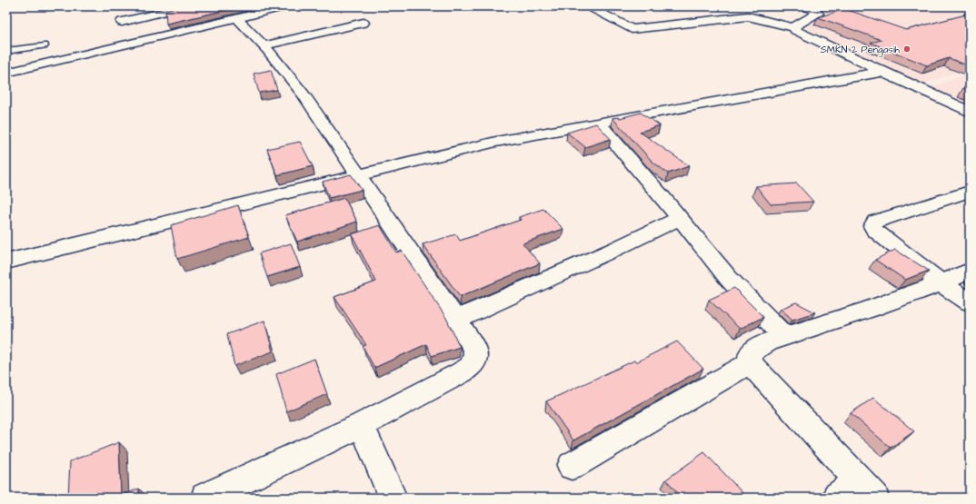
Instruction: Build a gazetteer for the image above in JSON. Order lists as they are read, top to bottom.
{
  "places": ["SMKN 2 Pengasih"]
}
